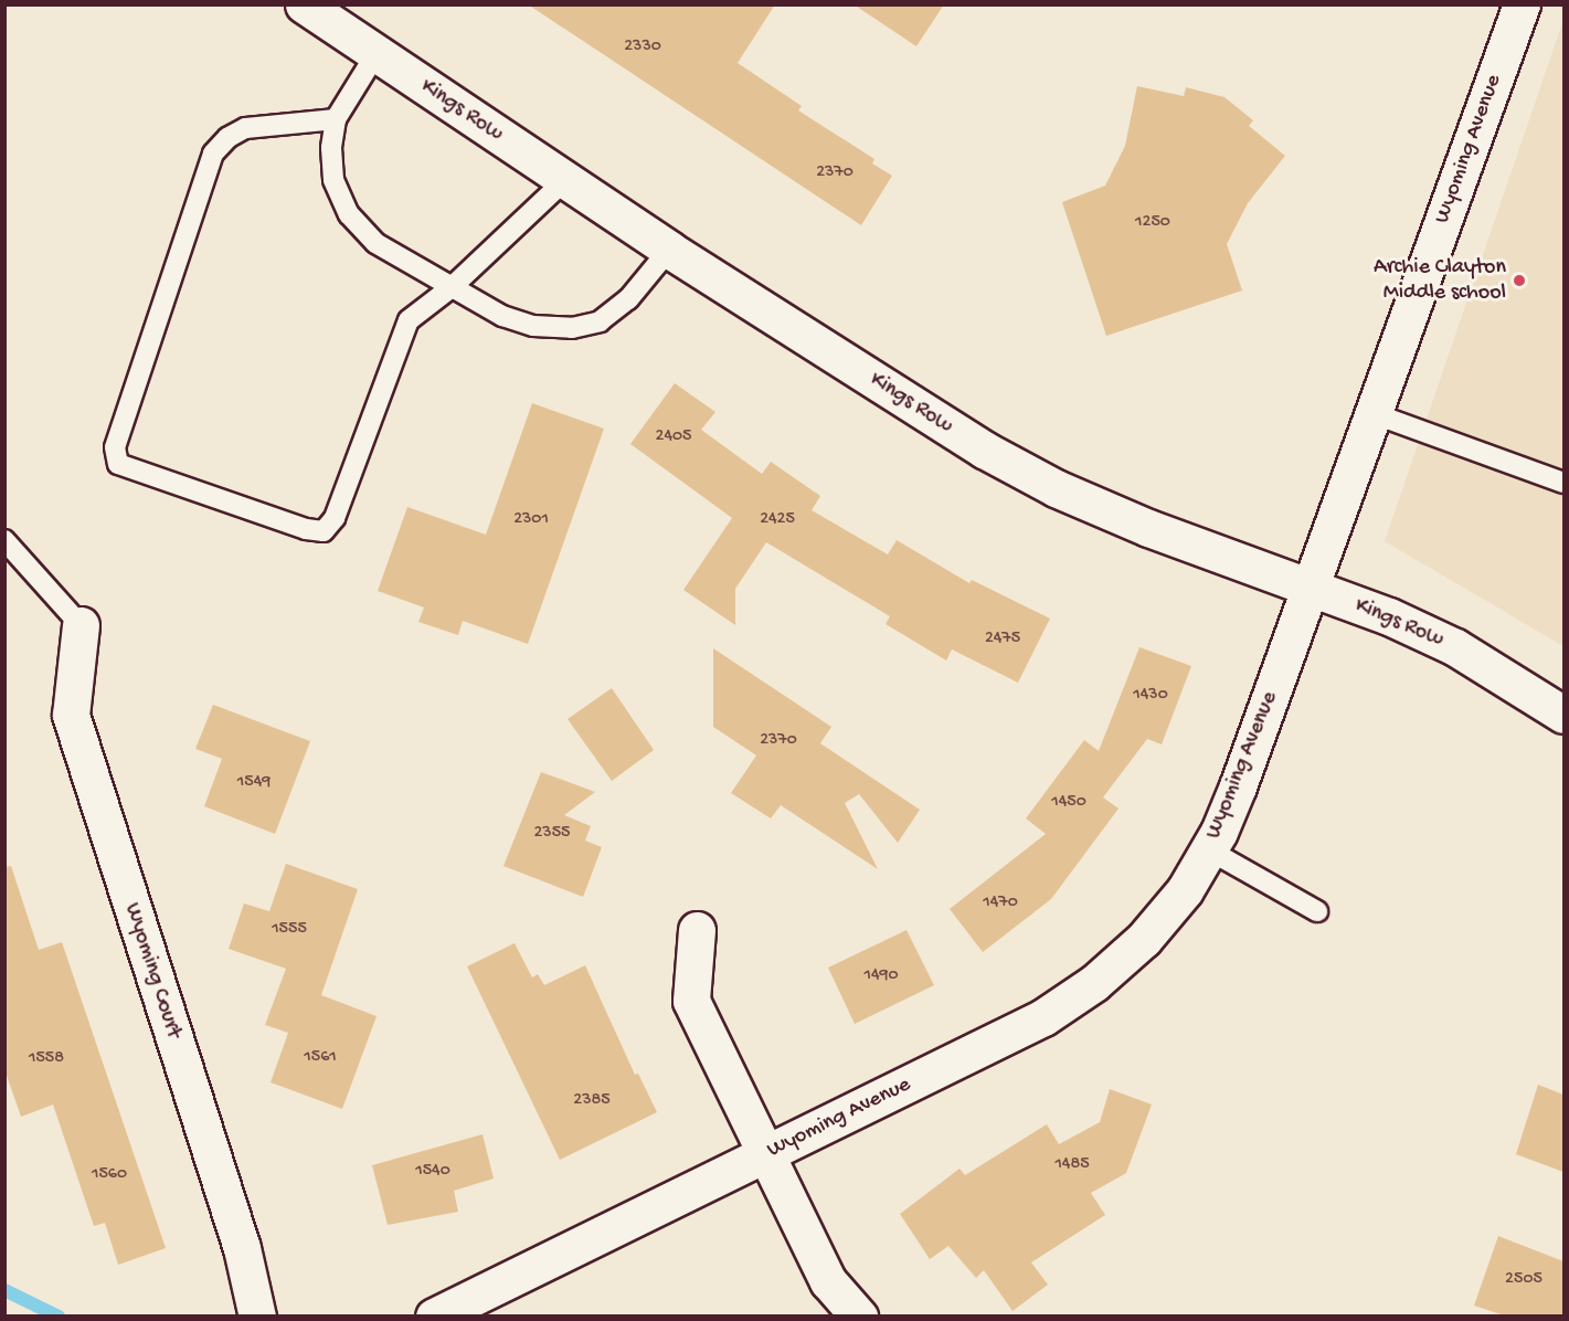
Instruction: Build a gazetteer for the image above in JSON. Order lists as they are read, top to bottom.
{
  "streets": {
    "street": ["Kings Row", "Wyoming Avenue", "Wyoming Court"]
  },
  "crossings": [
    ["Kings Row", "Wyoming Avenue"]
  ],
  "places": ["Archie Clayton Middle school"],
  "house_numbers": [
    "2330",
    "2370",
    "1250",
    "2405",
    "2301",
    "2425",
    "2475",
    "1430",
    "2370",
    "1549",
    "1450",
    "2355",
    "1470",
    "1555",
    "1490",
    "1561",
    "1558",
    "2385",
    "1485",
    "1540",
    "1560",
    "2505"
  ]
}
